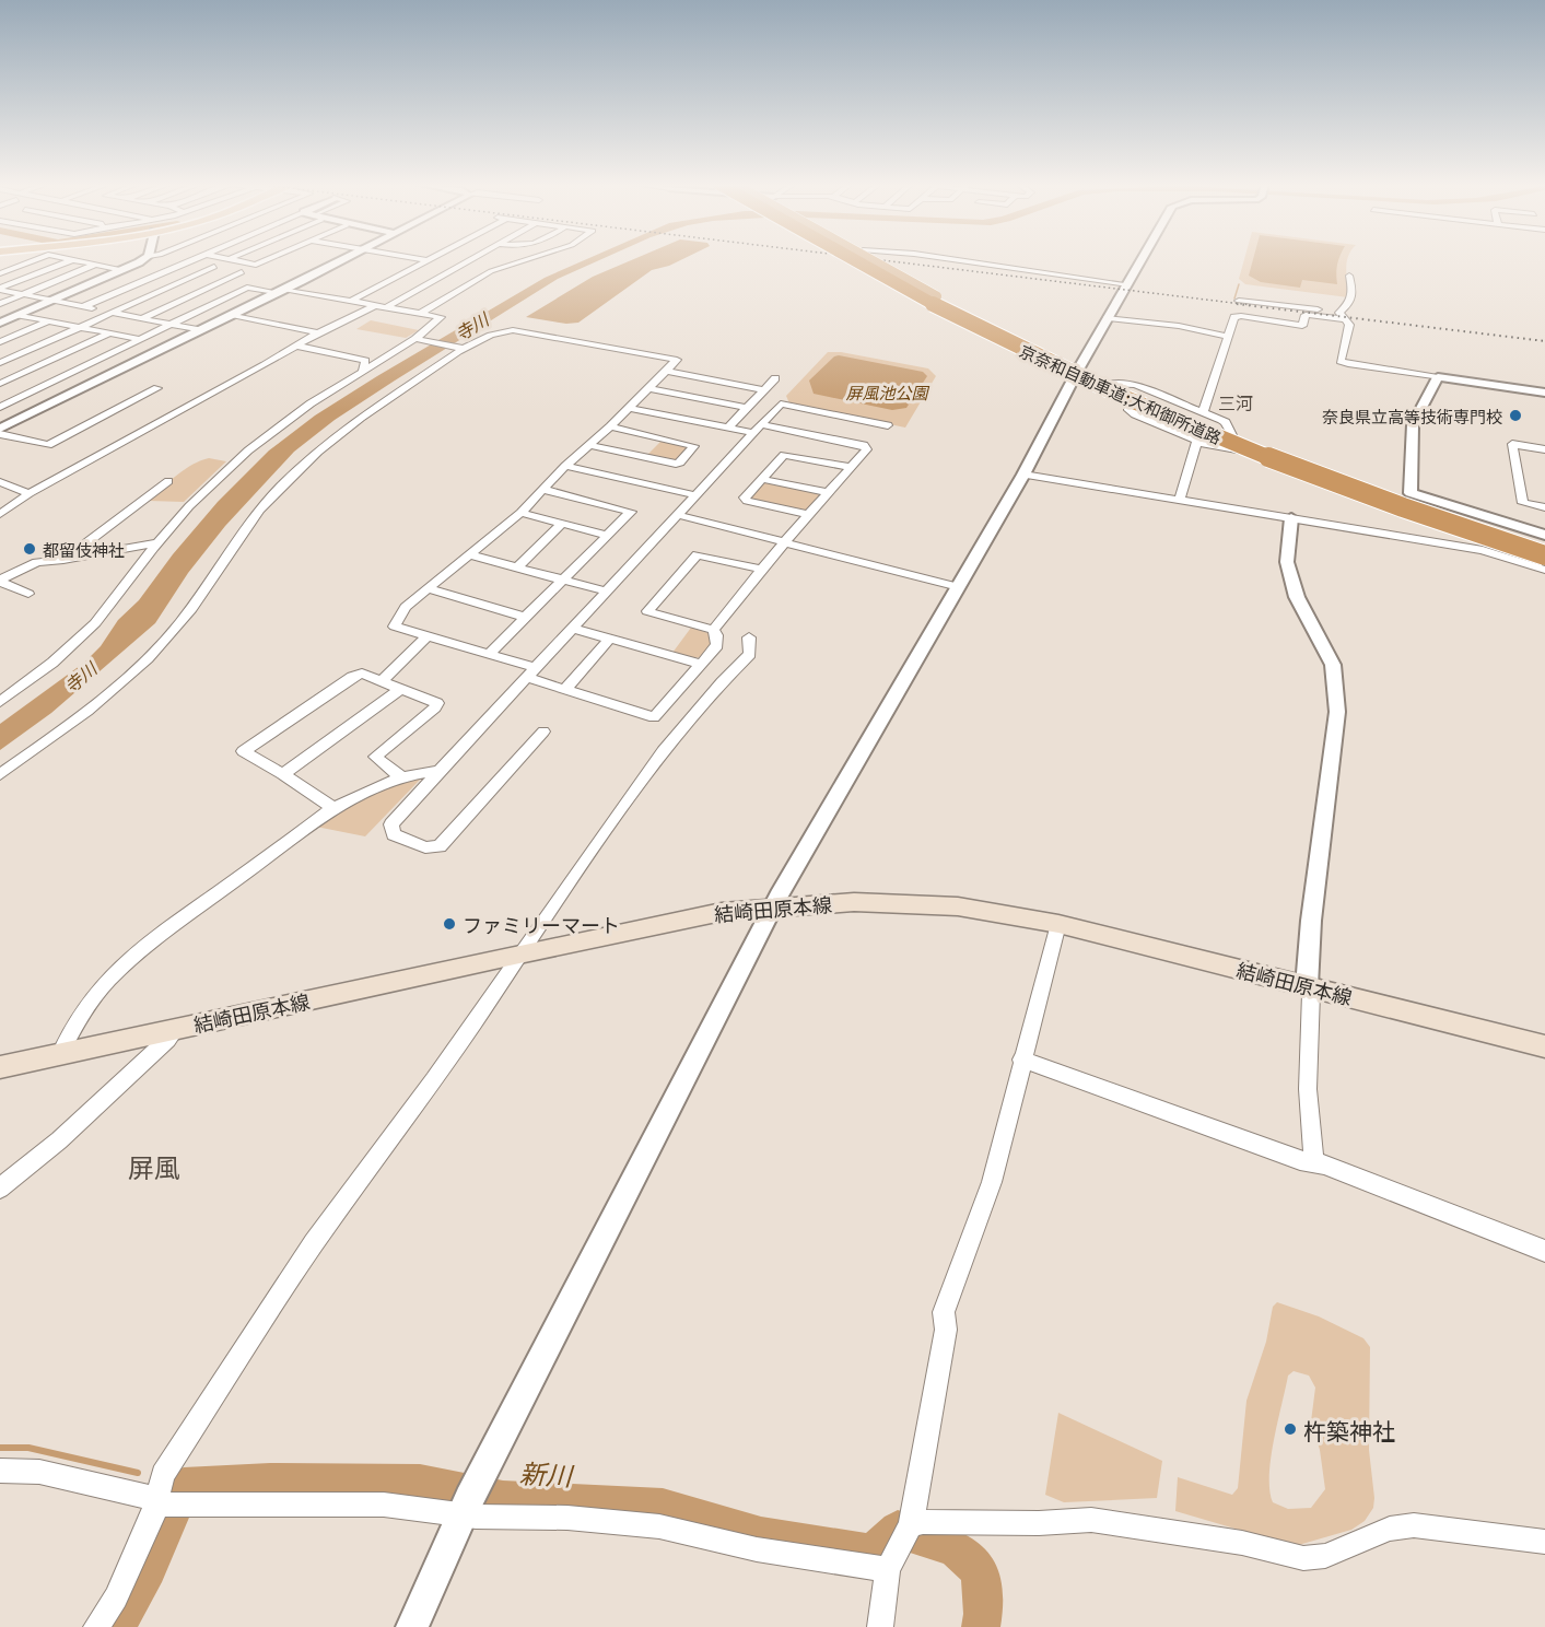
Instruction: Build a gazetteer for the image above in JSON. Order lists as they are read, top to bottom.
{
  "streets": {
    "highway": ["京奈和自動車道;大和御所道路"],
    "main road": ["結崎田原本線"]
  },
  "districts": ["三河", "屏風"],
  "water": ["寺川", "新川"],
  "parks": ["屏風池公園"],
  "places": [
    "奈良県立高等技術専門校",
    "都留伎神社",
    "ファミリーマート",
    "杵築神社"
  ]
}
